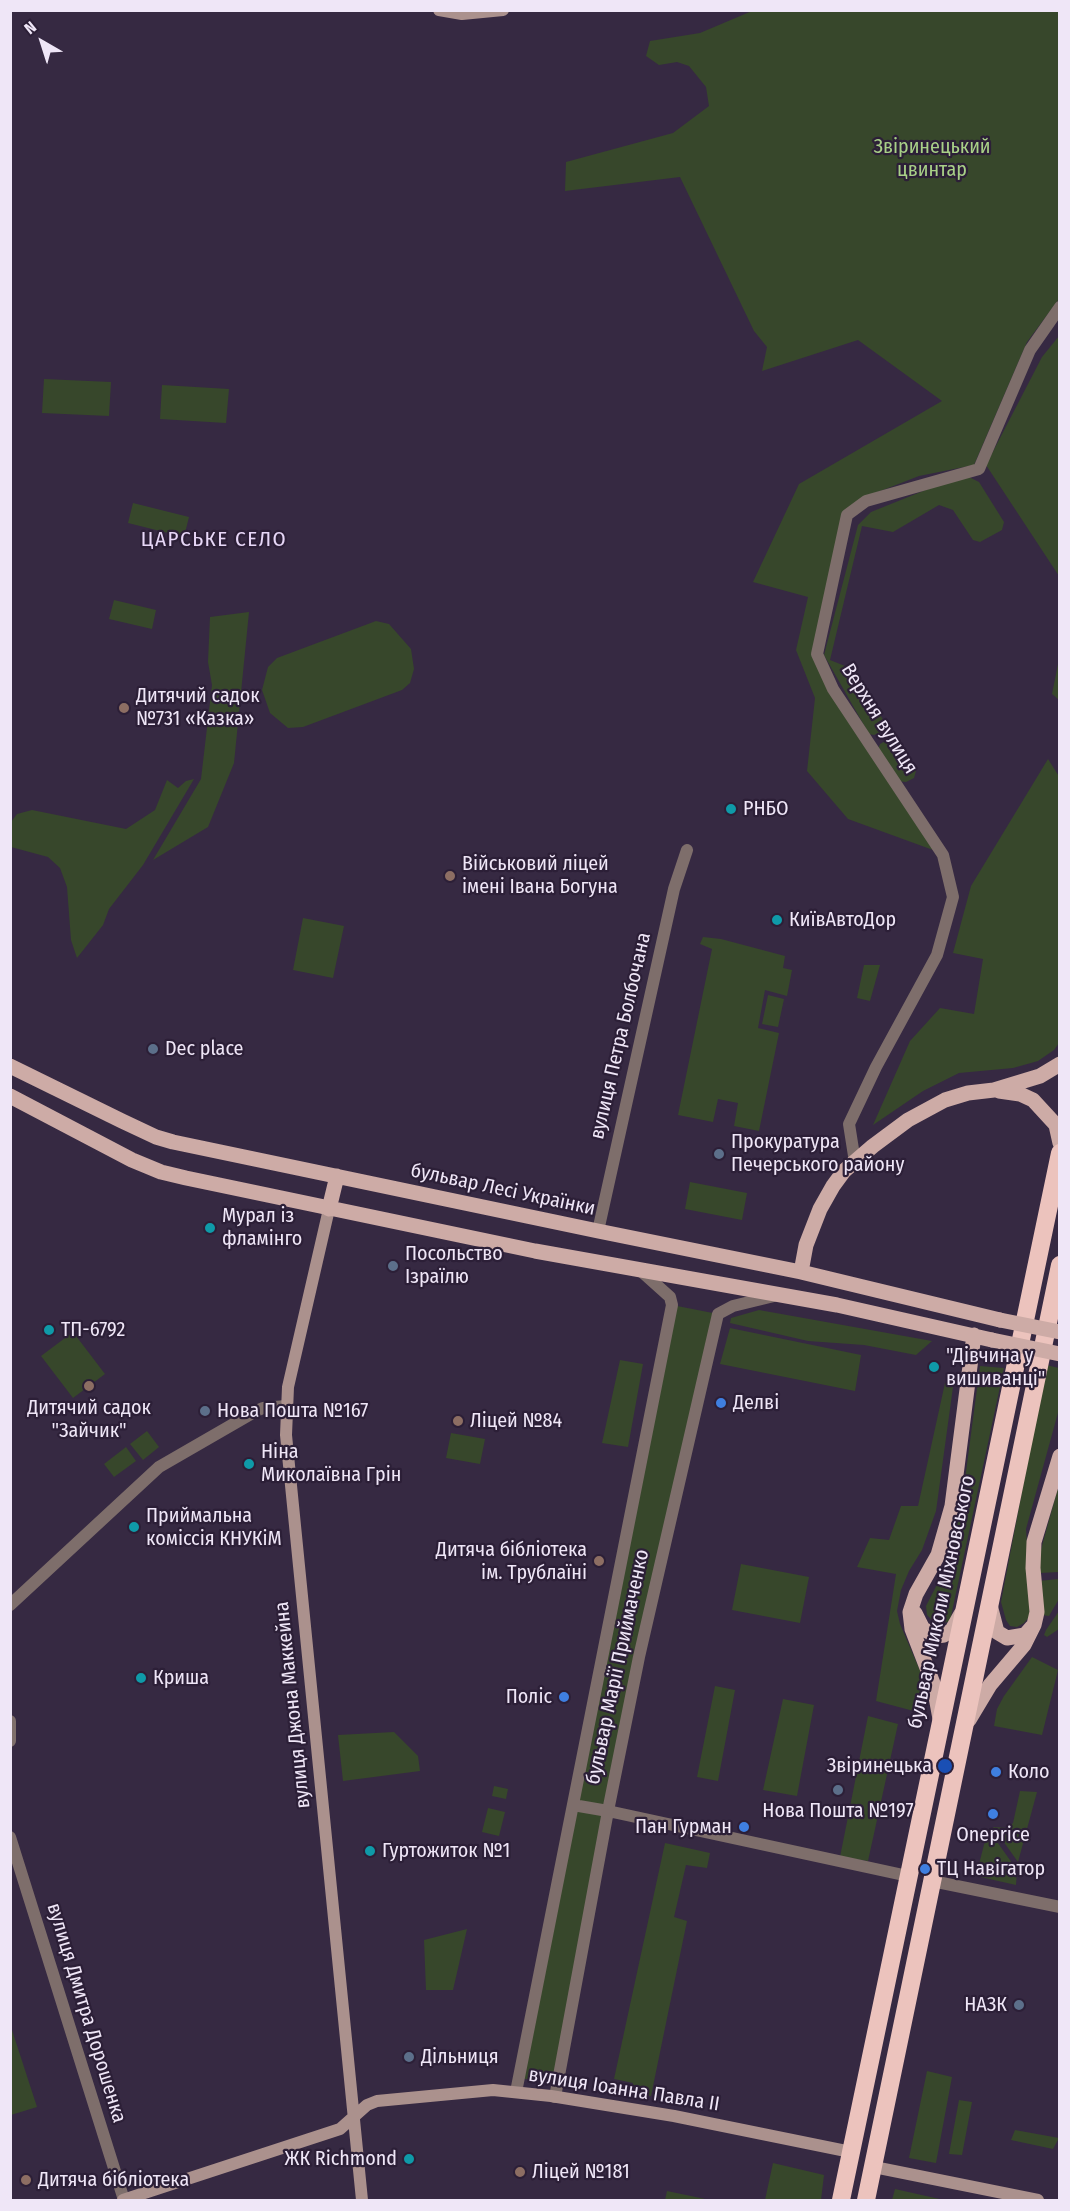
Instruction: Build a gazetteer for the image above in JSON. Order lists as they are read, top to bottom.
{
  "streets": {
    "highway": ["бульвар Миколи Міхновського"],
    "main road": ["бульвар Лесі Українки"],
    "street": [
      "Верхня вулиця",
      "вулиця Петра Болбочана",
      "бульвар Марії Приймаченко",
      "вулиця Джона Маккейна",
      "вулиця Дмитра Дорошенка",
      "вулиця Іоанна Павла II"
    ]
  },
  "crossings": [
    ["вулиця Петра Болбочана", "бульвар Лесі Українки"],
    ["бульвар Миколи Міхновського", "вулиця Іоанна Павла II"],
    ["бульвар Марії Приймаченко", "вулиця Іоанна Павла II"],
    ["вулиця Джона Маккейна", "вулиця Іоанна Павла II"],
    ["вулиця Дмитра Дорошенка", "вулиця Іоанна Павла II"]
  ],
  "districts": ["ЦАРСЬКЕ СЕЛО"],
  "parks": ["Звіринецький цвинтар"],
  "places": [
    "Дитячий садок №731 «Казка»",
    "РНБО",
    "Військовий ліцей імені Івана Богуна",
    "КиївАвтоДор",
    "Dec place",
    "Прокуратура Печерського району",
    "Мурал із фламінго",
    "Посольство Ізраїлю",
    "ТП-6792",
    "\"Дівчина у вишиванці\"",
    "Дитячий садок \"Зайчик\"",
    "Делві",
    "Нова Пошта №167",
    "Ліцей №84",
    "Ніна Миколаївна Грін",
    "Приймальна коміссія КНУКіМ",
    "Дитяча бібліотека ім. Трублаїні",
    "Криша",
    "Поліс",
    "Звіринецька",
    "Коло",
    "Нова Пошта №197",
    "Oneprice",
    "Пан Гурман",
    "Гуртожиток №1",
    "ТЦ Навігатор",
    "НАЗК",
    "Дільниця",
    "ЖК Richmond",
    "Ліцей №181",
    "Дитяча бібліотека"
  ],
  "north": "top left"
}
